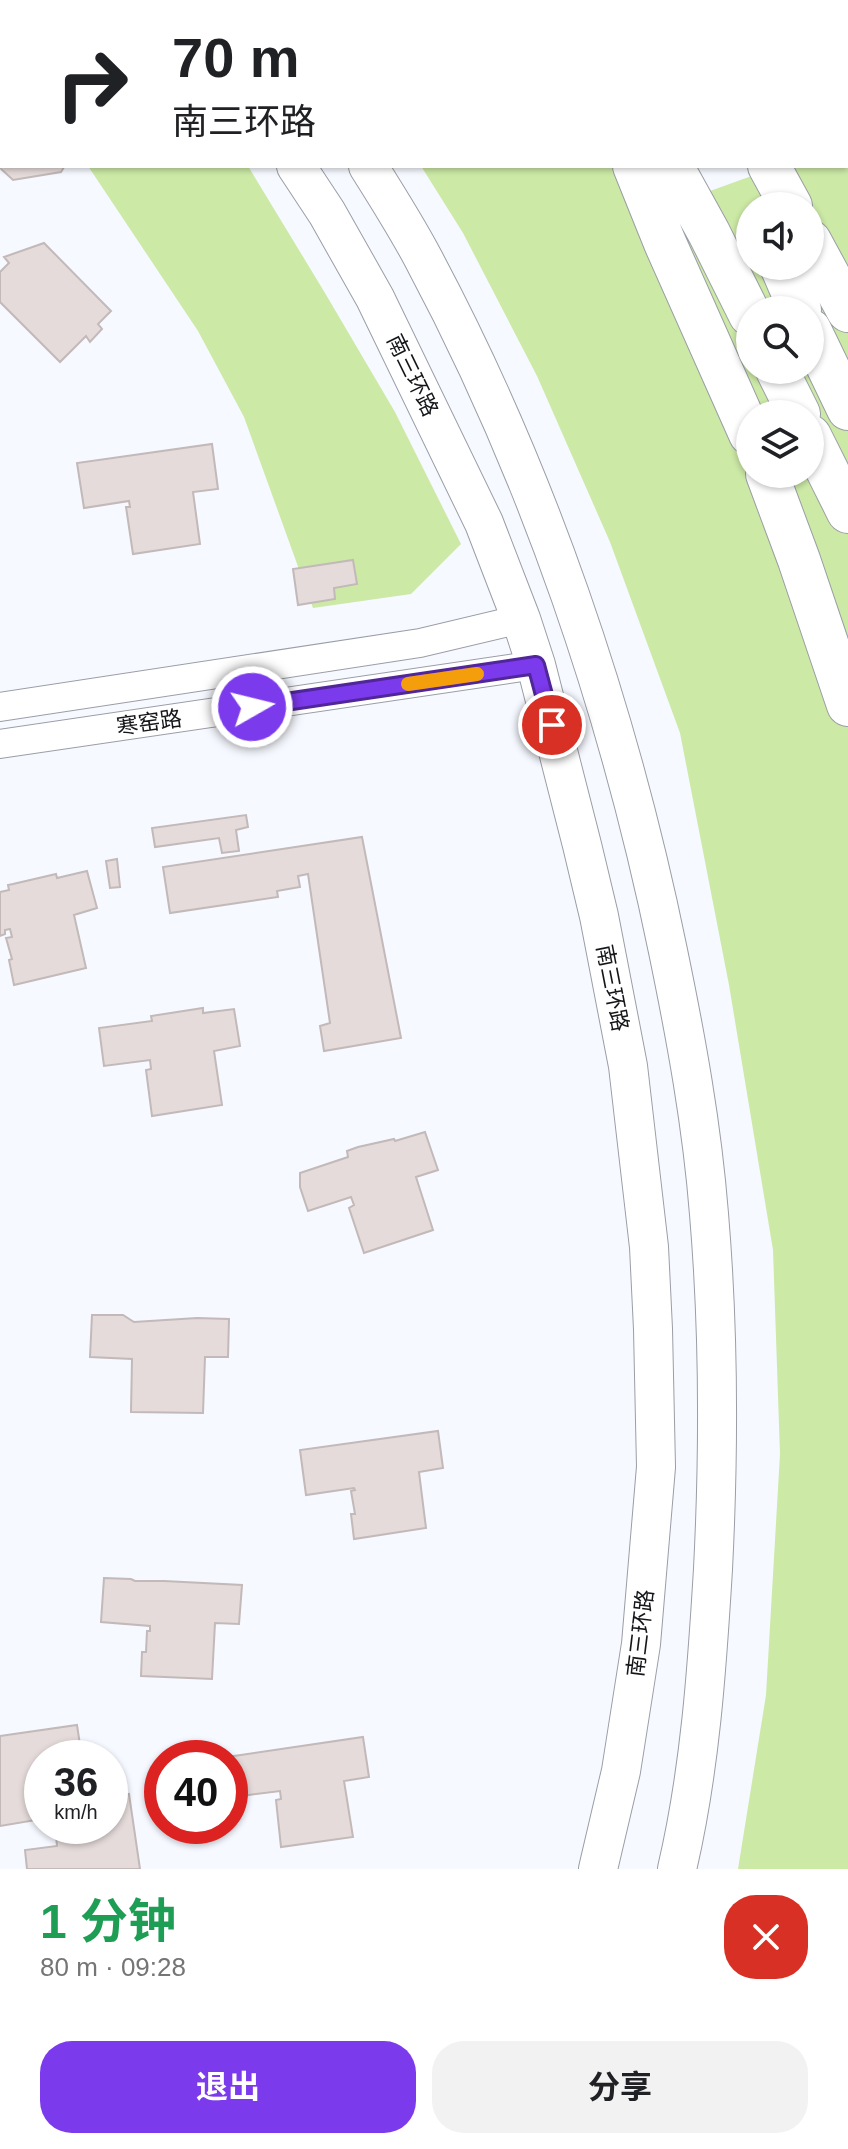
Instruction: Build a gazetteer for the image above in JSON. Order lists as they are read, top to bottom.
{
  "streets": {
    "highway": ["南三环路"],
    "street": ["寒窑路"]
  },
  "crossings": [
    ["南三环路", "寒窑路"]
  ],
  "page": {
    "turn": ["70 m", "南三环路"],
    "speed": "36 km/h",
    "limit": "40",
    "heading": ["1 分钟", "80 m · 09:28"],
    "buttons": ["退出", "分享"]
  }
}
